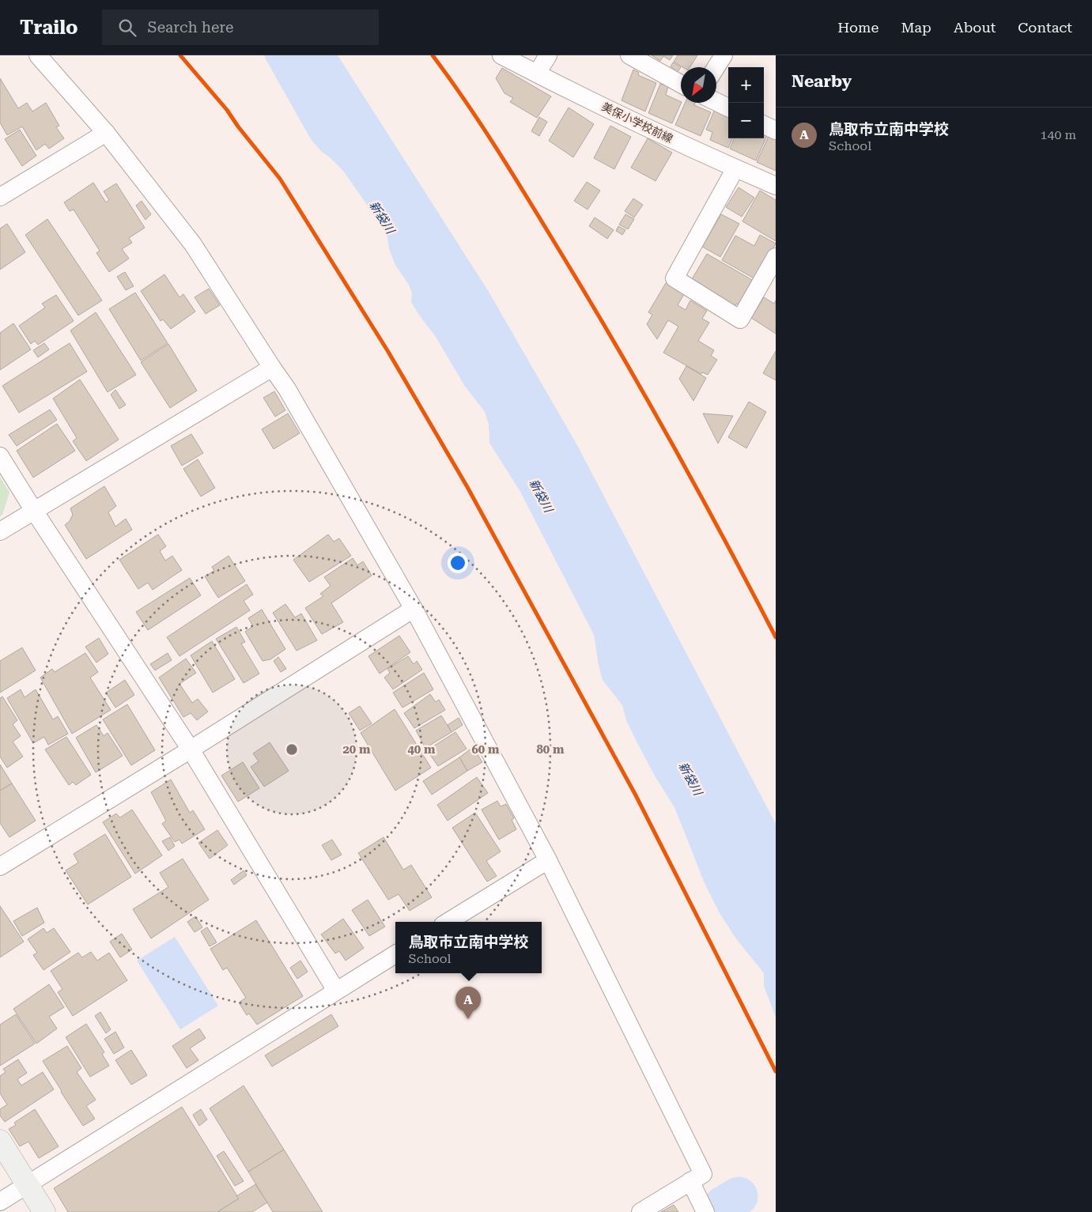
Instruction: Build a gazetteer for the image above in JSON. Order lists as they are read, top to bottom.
{
  "streets": {
    "street": ["美保小学校前線"]
  },
  "water": ["新袋川"],
  "north": "bottom left",
  "page": {
    "header": "Trailo",
    "search": "Search here",
    "nav": [
      "Home",
      "Map",
      "About",
      "Contact"
    ],
    "heading": "Nearby",
    "map_buttons": ["+", "−"],
    "list": [
      {
        "mark": "A",
        "name": "鳥取市立南中学校",
        "note": "School",
        "value": "140 m"
      }
    ],
    "popup": ["鳥取市立南中学校", "School"],
    "pins": "A"
  },
  "rings": [
    "20 m",
    "40 m",
    "60 m",
    "80 m"
  ]
}
